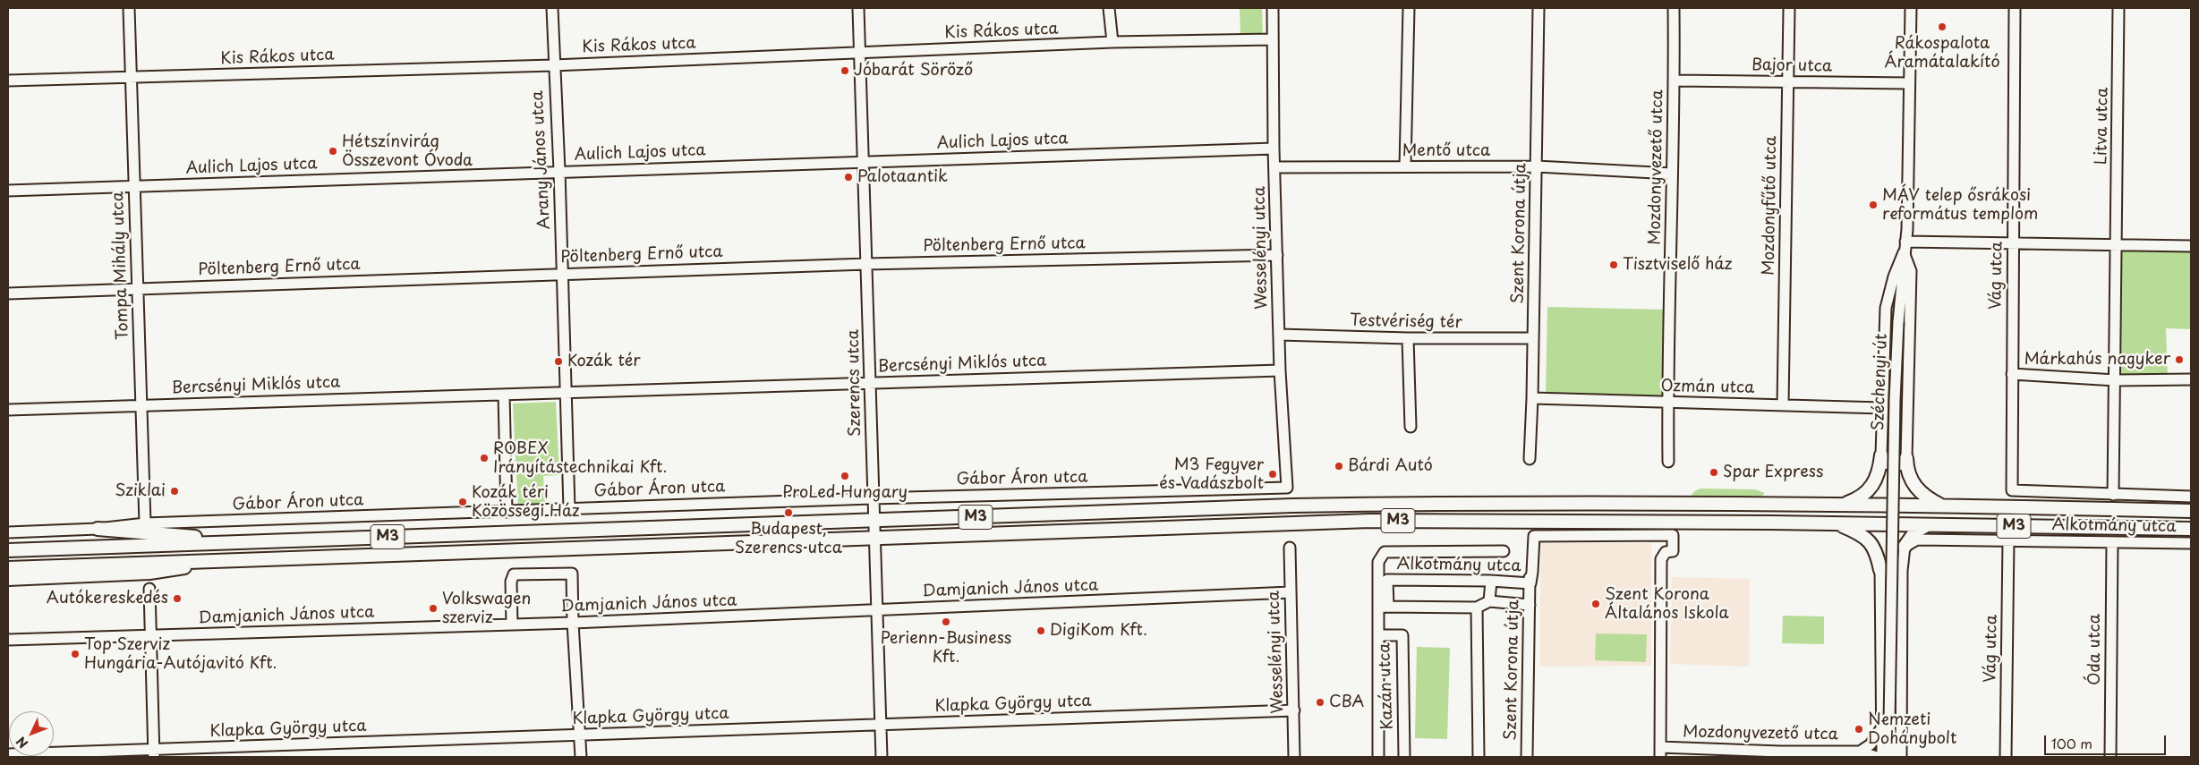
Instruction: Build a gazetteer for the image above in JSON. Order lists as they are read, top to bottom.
{
  "streets": {
    "main road": ["M3"],
    "street": [
      "Kis Rákos utca",
      "Bajor utca",
      "Litva utca",
      "Aulich Lajos utca",
      "Mentő utca",
      "Arany János utca",
      "Mozdonyvezető utca",
      "Mozdonyfűtő utca",
      "Szent Korona útja",
      "Pöltenberg Ernő utca",
      "Wesselényi utca",
      "Tompa Mihály utca",
      "Vág utca",
      "Testvériség tér",
      "Bercsényi Miklós utca",
      "Széchenyi út",
      "Szerencs utca",
      "Ozmán utca",
      "Gábor Áron utca",
      "Alkotmány utca",
      "Damjanich János utca",
      "Óda utca",
      "Kazán utca",
      "Klapka György utca"
    ]
  },
  "crossings": [
    ["Kis Rákos utca", "Arany János utca"],
    ["Kis Rákos utca", "Wesselényi utca"],
    ["Kis Rákos utca", "Tompa Mihály utca"],
    ["Kis Rákos utca", "Szerencs utca"],
    ["Bajor utca", "Mozdonyvezető utca"],
    ["Bajor utca", "Mozdonyfűtő utca"],
    ["Bajor utca", "Széchenyi út"],
    ["Aulich Lajos utca", "Arany János utca"],
    ["Aulich Lajos utca", "Wesselényi utca"],
    ["Aulich Lajos utca", "Tompa Mihály utca"],
    ["Aulich Lajos utca", "Szerencs utca"],
    ["Mentő utca", "Mozdonyvezető utca"],
    ["Mentő utca", "Szent Korona útja"],
    ["Mentő utca", "Wesselényi utca"],
    ["Arany János utca", "Pöltenberg Ernő utca"],
    ["Arany János utca", "Bercsényi Miklós utca"],
    ["Mozdonyvezető utca", "Szent Korona útja"],
    ["Mozdonyvezető utca", "Ozmán utca"],
    ["Mozdonyfűtő utca", "Ozmán utca"],
    ["Szent Korona útja", "Testvériség tér"],
    ["Szent Korona útja", "Ozmán utca"],
    ["Szent Korona útja", "Alkotmány utca"],
    ["Pöltenberg Ernő utca", "Wesselényi utca"],
    ["Pöltenberg Ernő utca", "Tompa Mihály utca"],
    ["Pöltenberg Ernő utca", "Szerencs utca"],
    ["Wesselényi utca", "Testvériség tér"],
    ["Wesselényi utca", "Bercsényi Miklós utca"],
    ["Wesselényi utca", "Gábor Áron utca"],
    ["Wesselényi utca", "Damjanich János utca"],
    ["Wesselényi utca", "Klapka György utca"],
    ["Tompa Mihály utca", "Bercsényi Miklós utca"],
    ["Tompa Mihály utca", "Gábor Áron utca"],
    ["Vág utca", "Alkotmány utca"],
    ["Bercsényi Miklós utca", "Szerencs utca"],
    ["Szerencs utca", "Gábor Áron utca"],
    ["Szerencs utca", "M3"],
    ["Szerencs utca", "Damjanich János utca"],
    ["Szerencs utca", "Klapka György utca"],
    ["Alkotmány utca", "Óda utca"],
    ["Alkotmány utca", "Kazán utca"]
  ],
  "places": [
    "Rákospalota Áramátalakító",
    "Jóbarát Söröző",
    "Hétszínvirág Összevont Óvoda",
    "Palotaantik",
    "MÁV telep ősrákosi református templom",
    "Tisztviselő ház",
    "Márkahús nagyker",
    "Kozák tér",
    "ROBEX Irányítástechnikai Kft.",
    "Bárdi Autó",
    "Spar Express",
    "M3 Fegyver és Vadászbolt",
    "ProLed Hungary",
    "Sziklai",
    "Kozák téri Közösségi Ház",
    "Budapest, Szerencs utca",
    "Autókereskedés",
    "Szent Korona Általános Iskola",
    "Volkswagen szerviz",
    "Perienn-Business Kft.",
    "DigiKom Kft.",
    "Top Szerviz Hungária-Autójavitó Kft.",
    "CBA",
    "Nemzeti Dohánybolt"
  ],
  "scale_bar": "100 m",
  "north": "bottom left"
}
